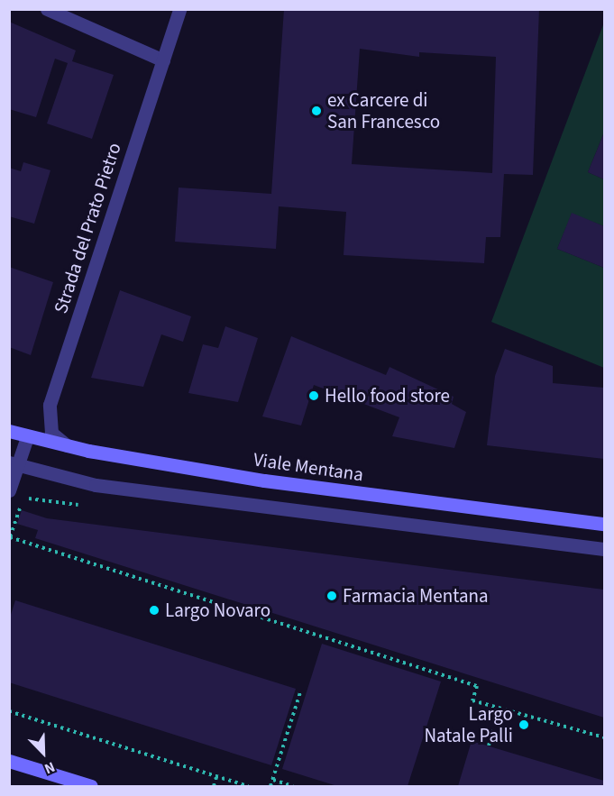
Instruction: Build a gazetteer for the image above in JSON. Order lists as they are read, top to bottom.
{
  "streets": {
    "main road": ["Viale Mentana"],
    "street": ["Strada del Prato Pietro"]
  },
  "crossings": [
    ["Strada del Prato Pietro", "Viale Mentana"]
  ],
  "places": [
    "ex Carcere di San Francesco",
    "Hello food store",
    "Farmacia Mentana",
    "Largo Novaro",
    "Largo Natale Palli"
  ],
  "north": "bottom right"
}
